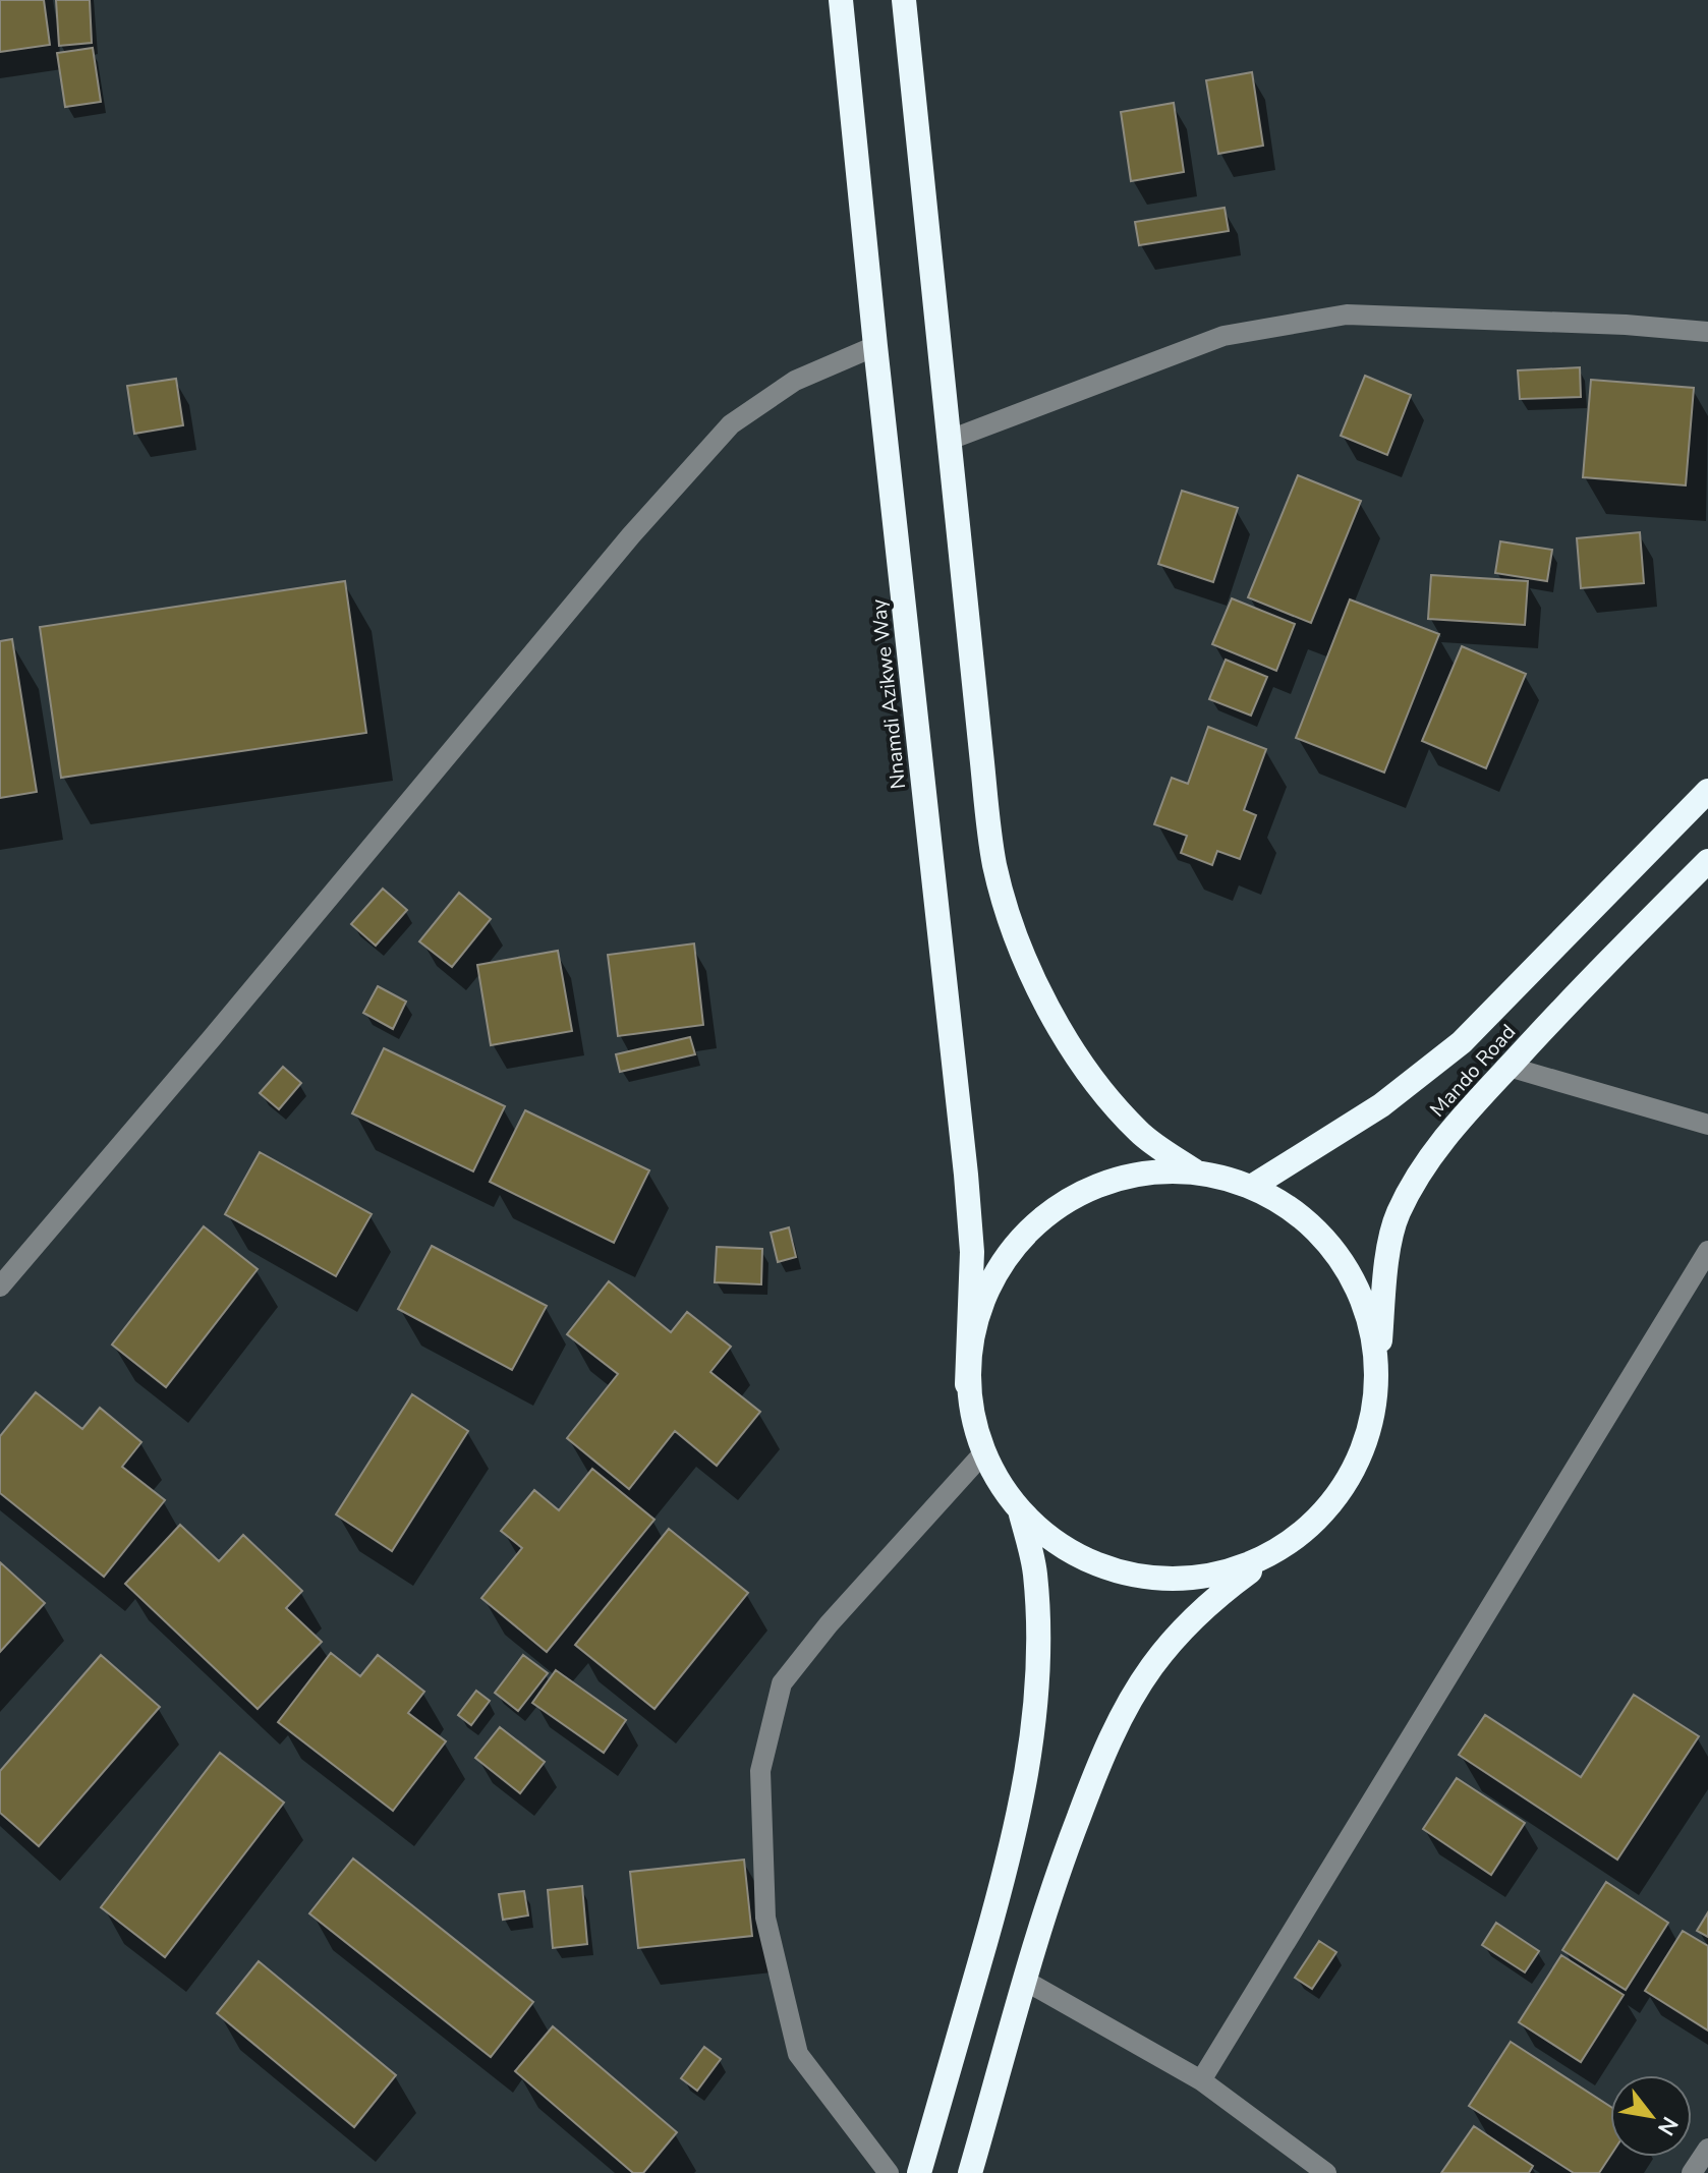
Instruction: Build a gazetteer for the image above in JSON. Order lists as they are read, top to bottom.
{
  "streets": {
    "highway": ["Nnamdi Azikwe Way", "Mando Road"]
  },
  "north": "bottom right"
}
